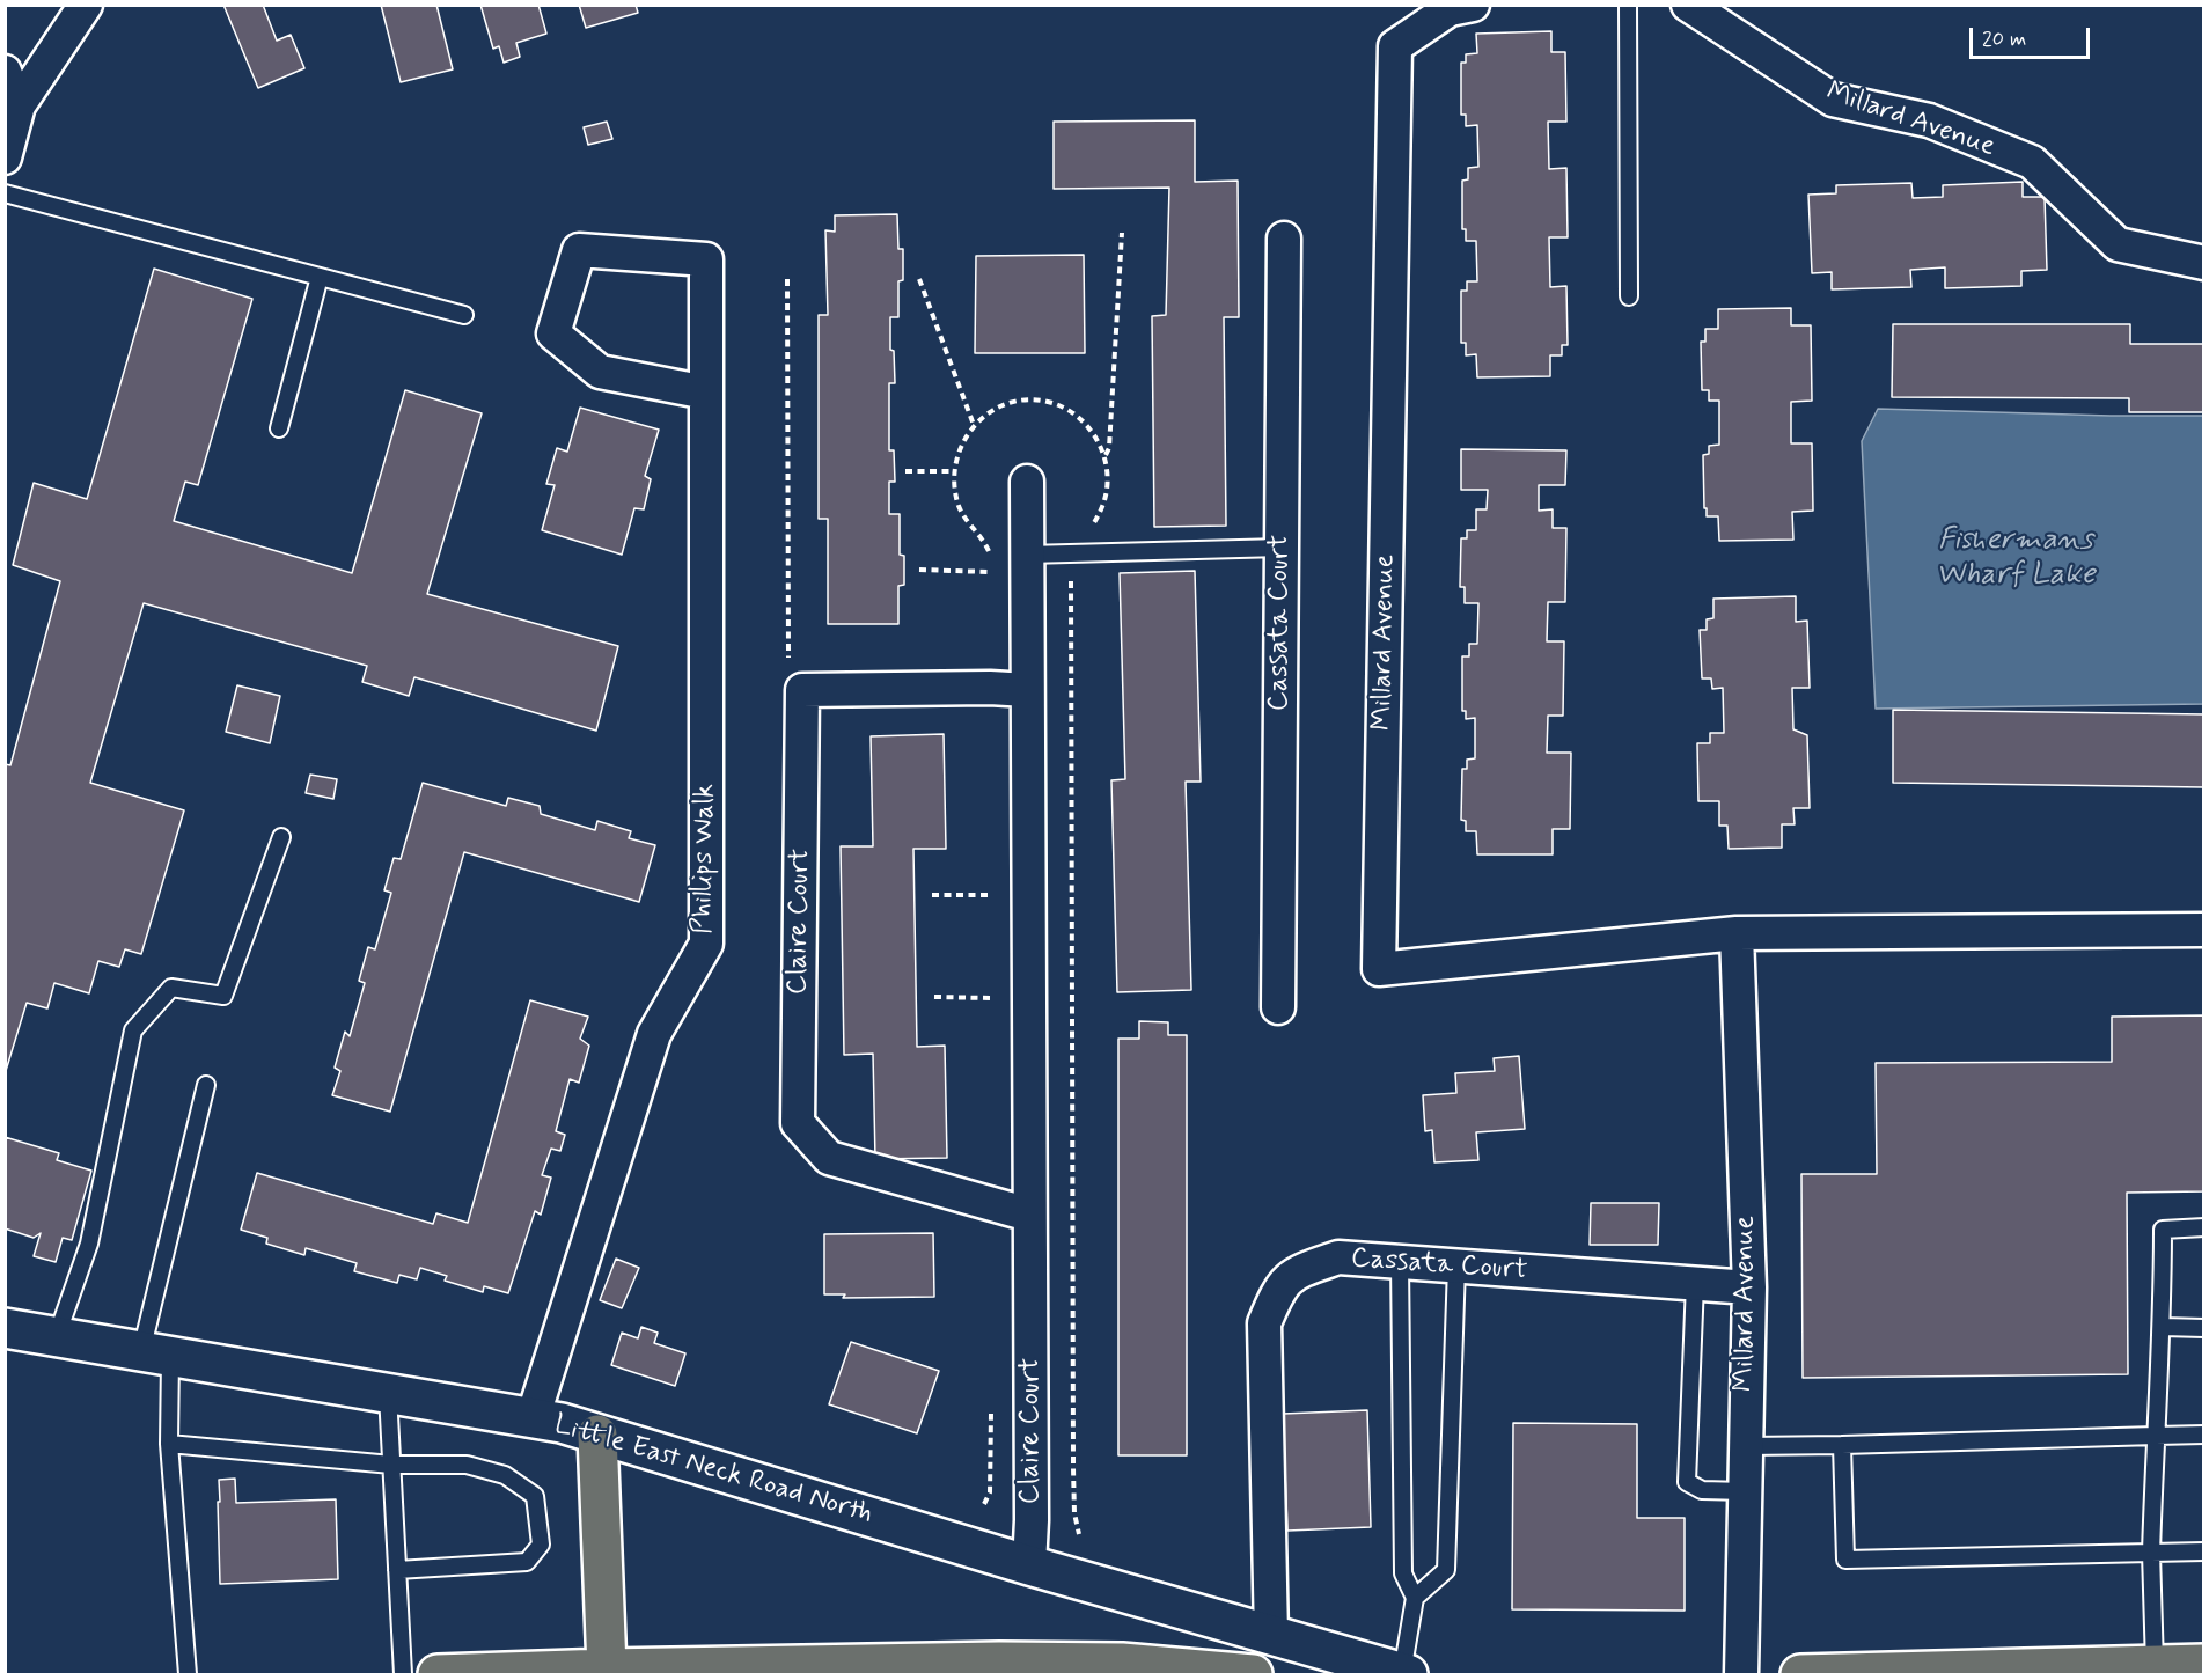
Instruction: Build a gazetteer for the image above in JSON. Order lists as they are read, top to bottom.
{
  "streets": {
    "main road": ["Little East Neck Road North"],
    "street": [
      "Millard Avenue",
      "Cassata Court",
      "Phillips Walk",
      "Claire Court"
    ]
  },
  "crossings": [
    ["Millard Avenue", "Cassata Court"],
    ["Cassata Court", "Little East Neck Road North"],
    ["Phillips Walk", "Little East Neck Road North"],
    ["Claire Court", "Little East Neck Road North"]
  ],
  "water": ["Fishermans Wharf Lake"],
  "scale_bar": "20 m"
}
